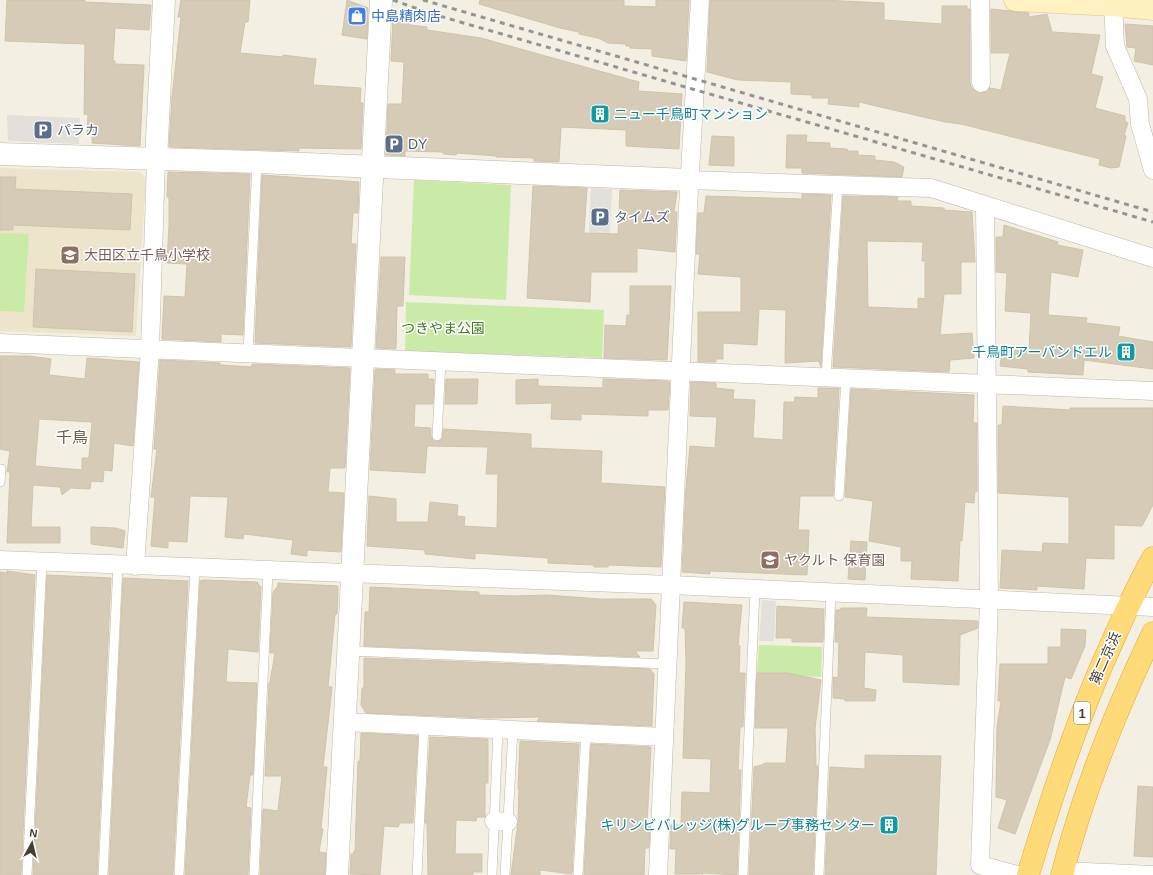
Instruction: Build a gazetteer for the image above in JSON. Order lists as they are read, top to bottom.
{
  "streets": {
    "highway": ["第二京浜", "1"]
  },
  "districts": ["千鳥"],
  "parks": ["つきやま公園"],
  "places": {
    "shop": ["中島精肉店"],
    "building": ["ニュー千鳥町マンション", "千鳥町アーバンドエル", "キリンビバレッジ(株)グループ事務センター"],
    "parking": ["パラカ", "DY", "タイムズ"],
    "school or university": ["大田区立千鳥小学校", "ヤクルト 保育園"]
  },
  "north": "top"
}
